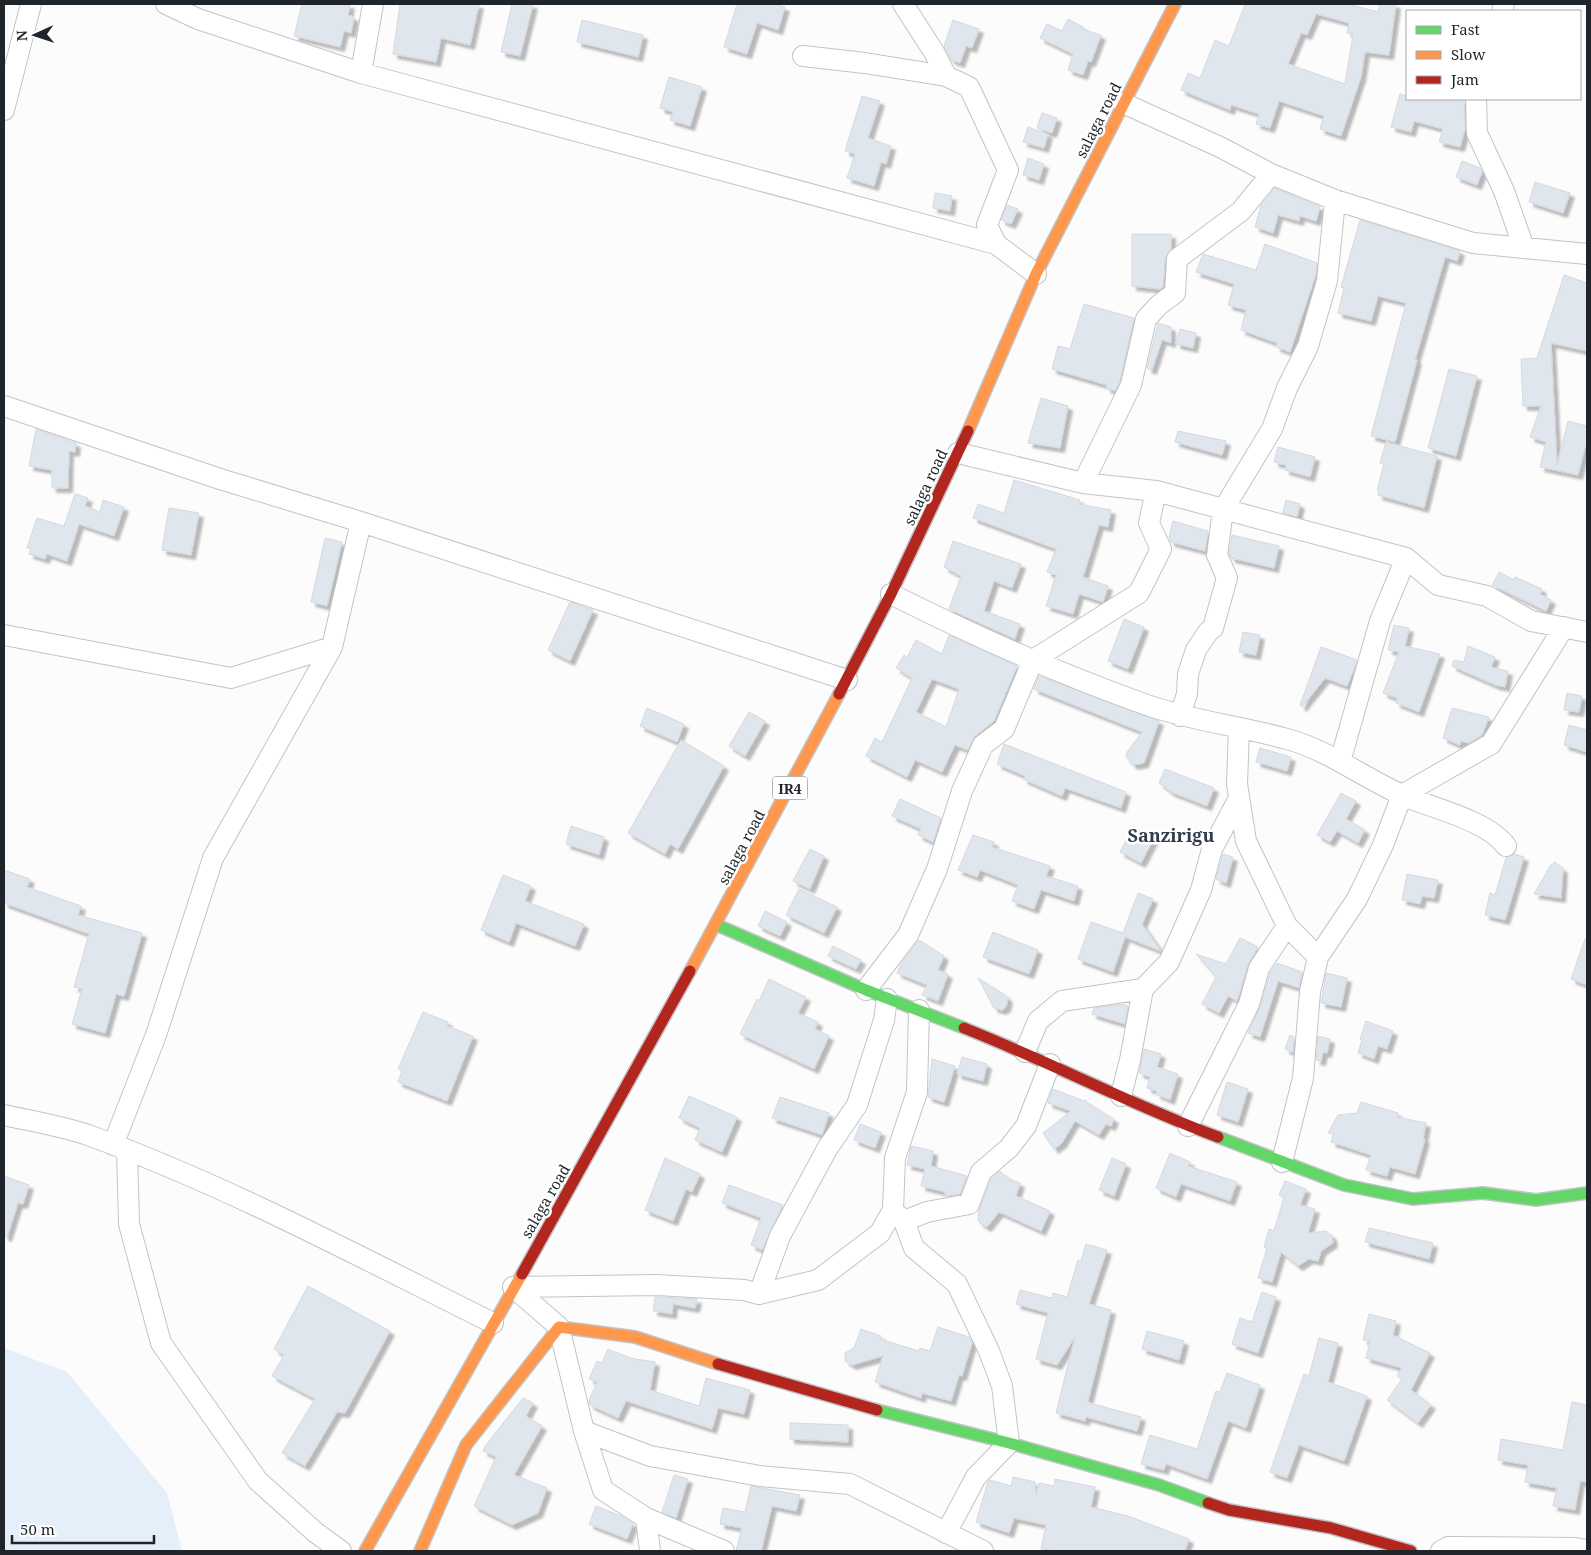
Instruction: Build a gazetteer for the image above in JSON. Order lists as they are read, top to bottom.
{
  "streets": {
    "street": ["salaga road", "IR4"]
  },
  "districts": ["Sanzirigu"],
  "legend": ["Fast", "Slow", "Jam"],
  "scale_bar": "50 m",
  "north": "left"
}
